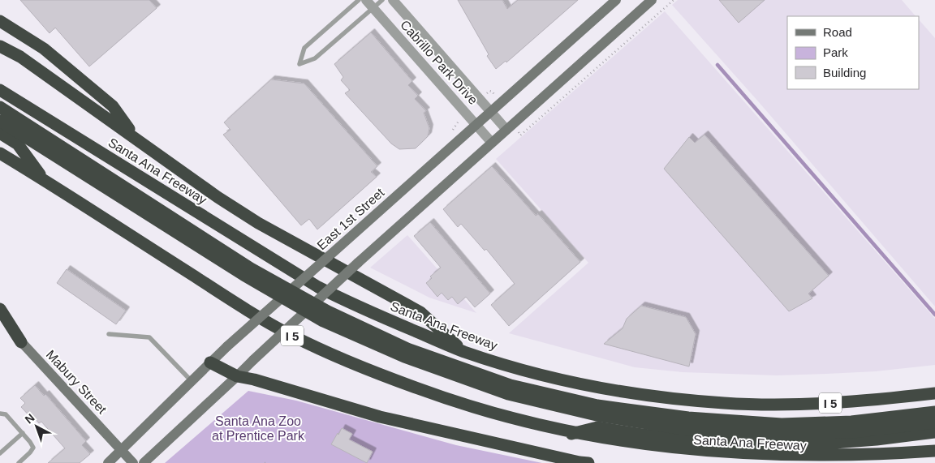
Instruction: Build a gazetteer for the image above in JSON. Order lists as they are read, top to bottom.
{
  "streets": {
    "highway": ["Santa Ana Freeway", "I 5"],
    "main road": ["East 1st Street", "Mabury Street"],
    "street": ["Cabrillo Park Drive"]
  },
  "crossings": [
    ["Cabrillo Park Drive", "East 1st Street"],
    ["East 1st Street", "Mabury Street"]
  ],
  "parks": ["Santa Ana Zoo at Prentice Park"],
  "legend": ["Road", "Park", "Building"],
  "north": "top left"
}
